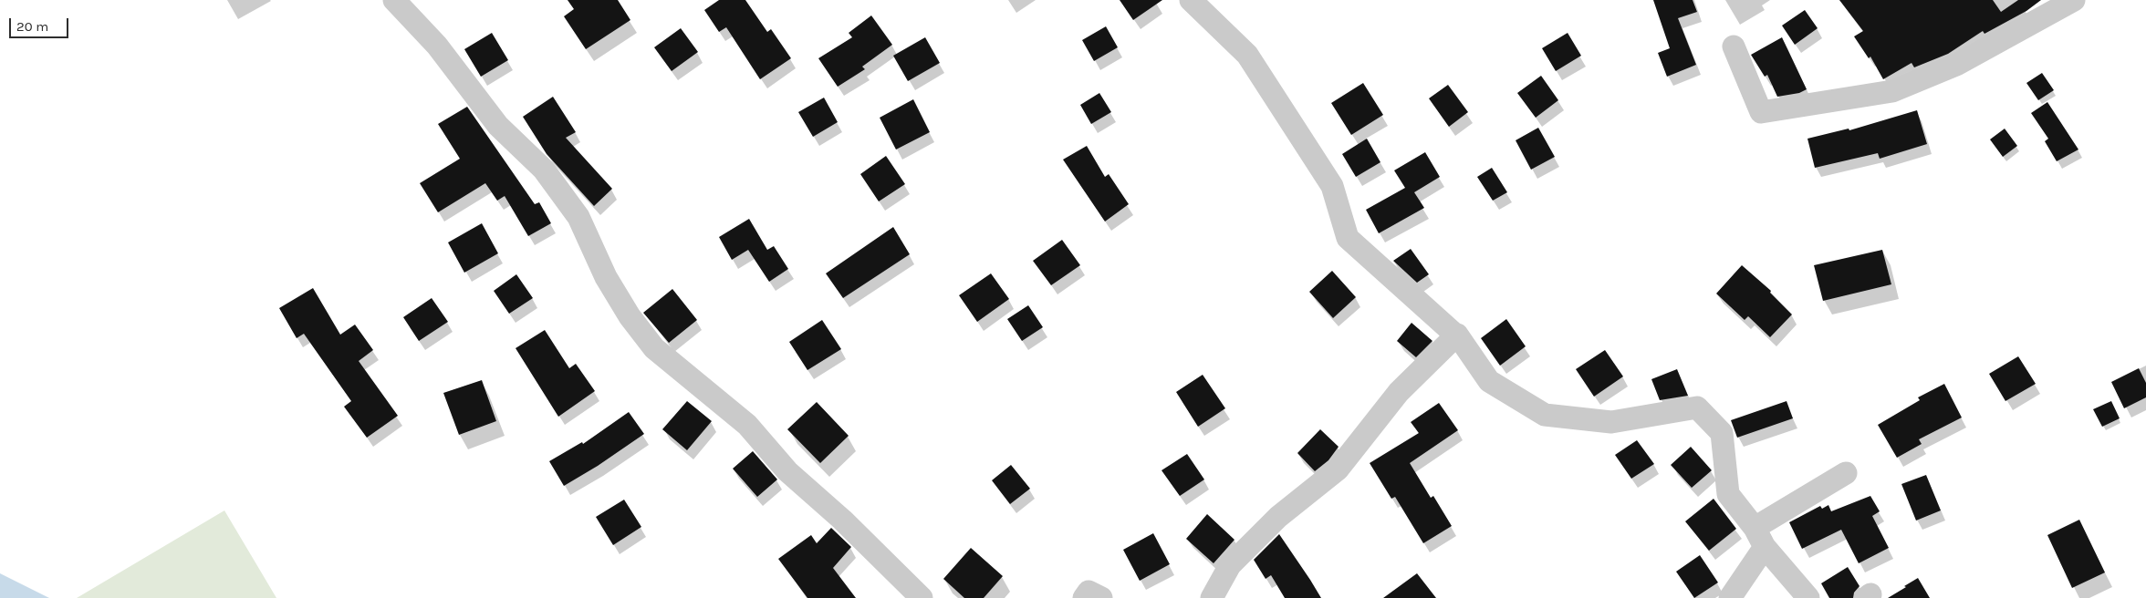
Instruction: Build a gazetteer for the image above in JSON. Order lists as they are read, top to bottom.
{
  "scale_bar": "20 m"
}
